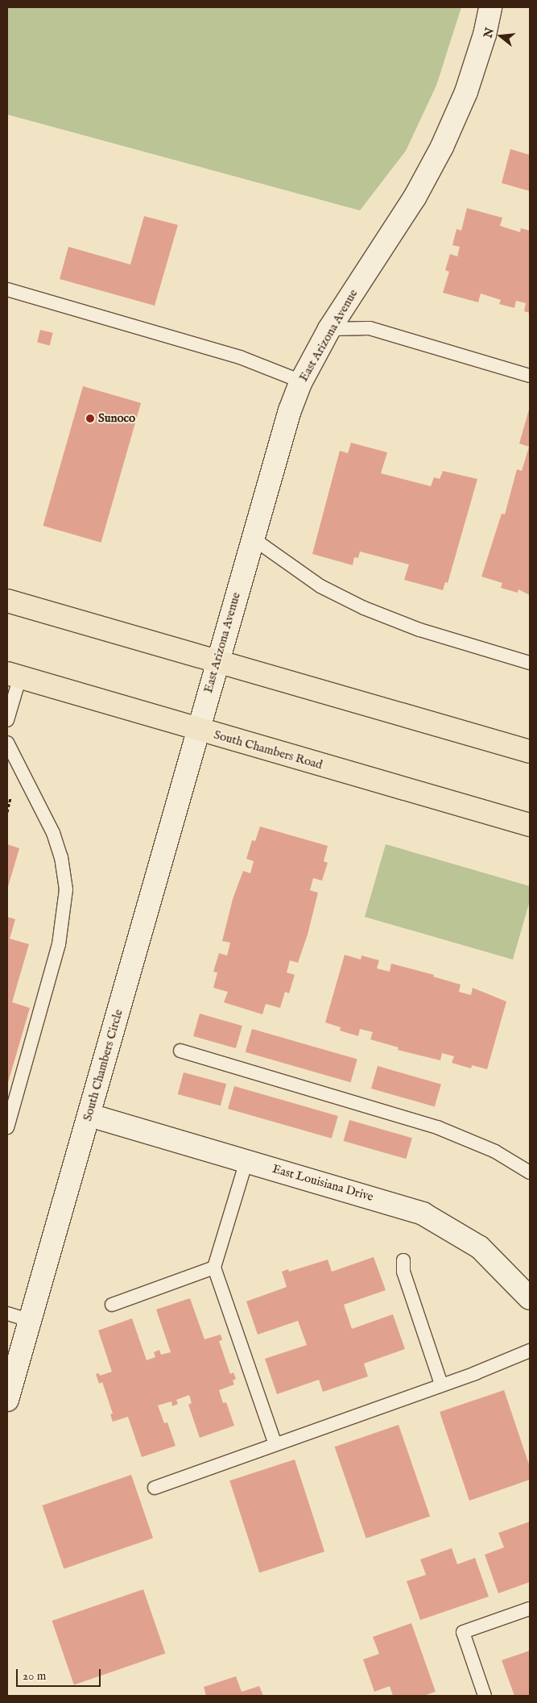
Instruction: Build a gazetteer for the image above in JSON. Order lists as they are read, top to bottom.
{
  "streets": {
    "main road": ["South Chambers Road"],
    "street": ["East Arizona Avenue", "South Chambers Circle", "East Louisiana Drive"]
  },
  "crossings": [
    ["East Arizona Avenue", "South Chambers Road"],
    ["East Arizona Avenue", "South Chambers Circle"],
    ["South Chambers Road", "South Chambers Circle"],
    ["South Chambers Circle", "East Louisiana Drive"]
  ],
  "places": ["Sunoco"],
  "scale_bar": "20 m",
  "north": "left"
}
